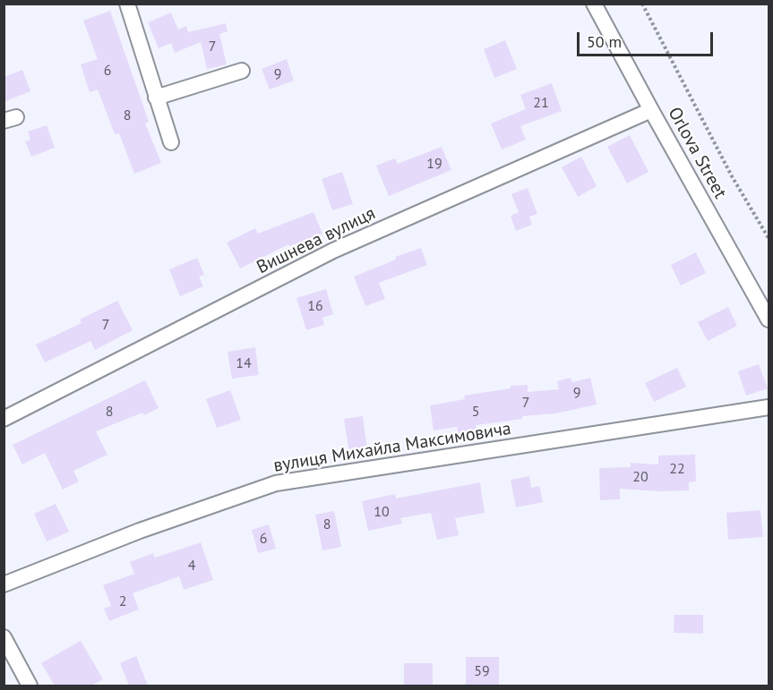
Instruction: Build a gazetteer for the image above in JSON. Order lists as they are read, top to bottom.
{
  "streets": {
    "street": ["Orlova Street", "Вишнева вулиця", "вулиця Михайла Максимовича"]
  },
  "crossings": [
    ["Orlova Street", "Вишнева вулиця"]
  ],
  "house_numbers": [
    "7",
    "6",
    "9",
    "21",
    "8",
    "19",
    "16",
    "7",
    "14",
    "9",
    "7",
    "8",
    "5",
    "22",
    "20",
    "10",
    "8",
    "6",
    "4",
    "2",
    "59"
  ],
  "scale_bar": "50 m"
}
